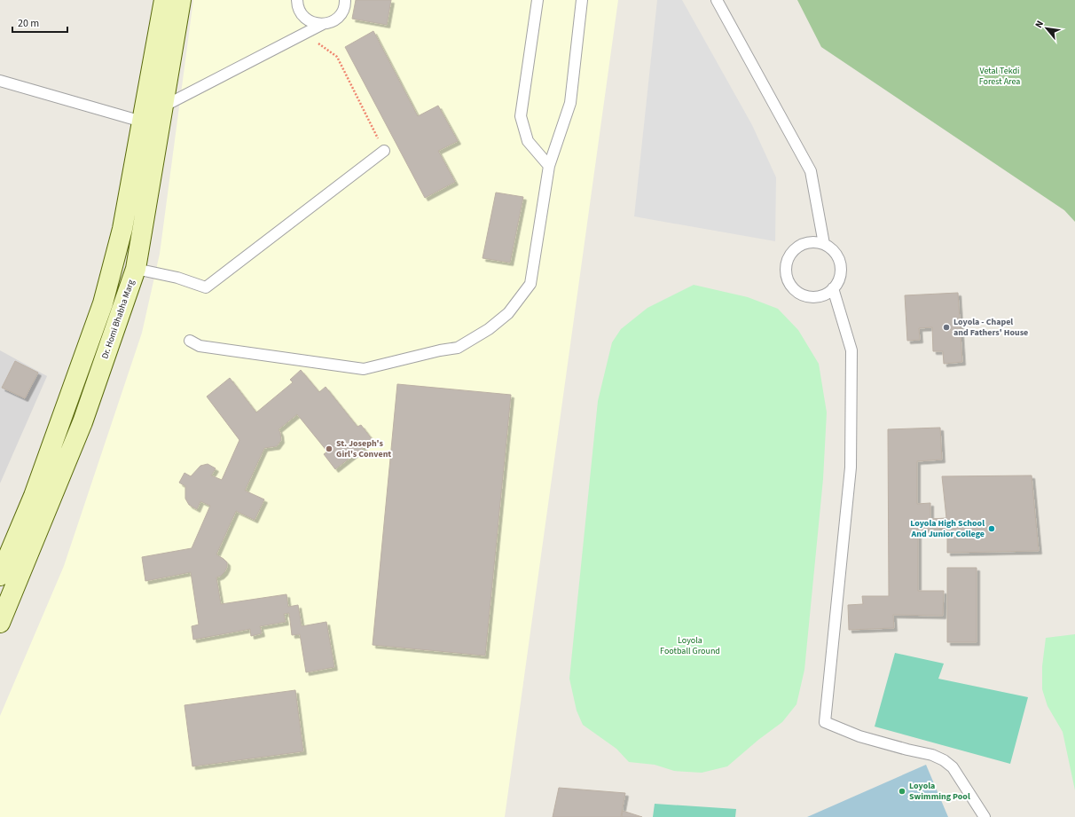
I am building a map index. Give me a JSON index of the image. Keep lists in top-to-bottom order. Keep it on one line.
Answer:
{"streets":{"main road":["Dr. Homi Bhabha Marg"]},"parks":["Vetal Tekdi Forest Area","Loyola Football Ground"],"places":["Loyola - Chapel and Fathers' House","St. Joseph's Girl's Convent","Loyola High School And Junior College","Loyola Swimming Pool"],"scale_bar":"20 m","north":"top left"}
